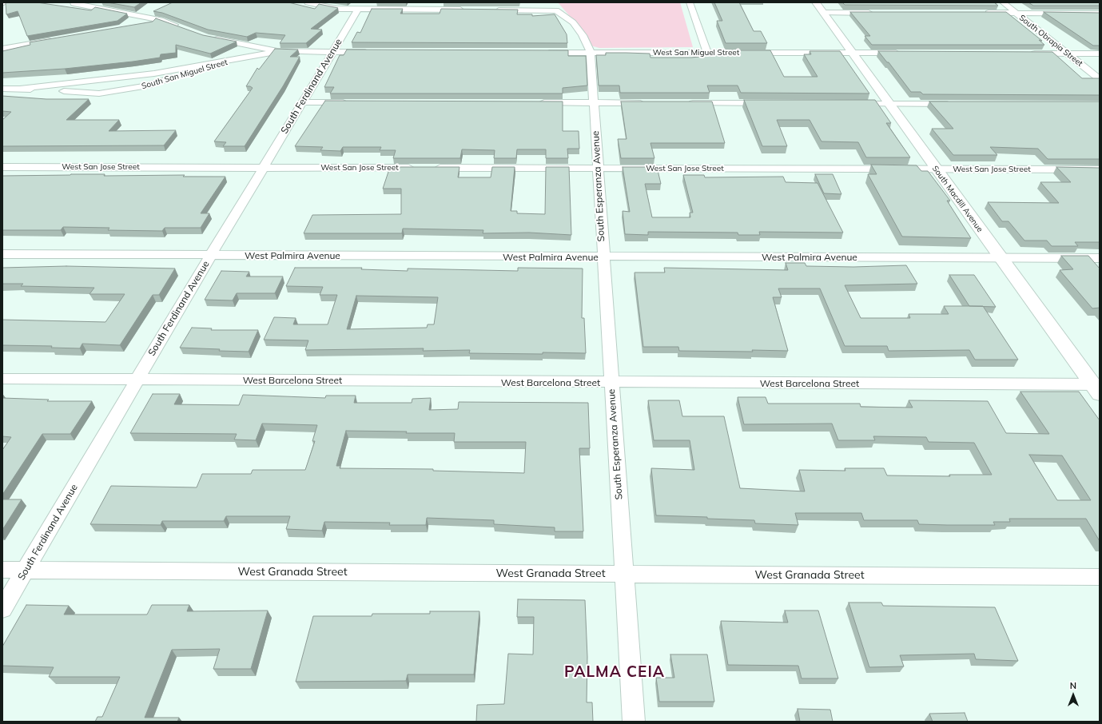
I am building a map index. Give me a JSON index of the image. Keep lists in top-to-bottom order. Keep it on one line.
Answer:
{"streets":{"street":["South Obrapia Street","West San Miguel Street","South San Miguel Street","South Ferdinand Avenue","West San Jose Street","South Esperanza Avenue","South Macdill Avenue","West Palmira Avenue","West Barcelona Street","West Granada Street"]},"crossings":[["West San Miguel Street","South Esperanza Avenue"],["West San Miguel Street","South Macdill Avenue"],["South Ferdinand Avenue","West San Jose Street"],["South Ferdinand Avenue","West Palmira Avenue"],["South Ferdinand Avenue","West Barcelona Street"],["South Ferdinand Avenue","West Granada Street"],["West San Jose Street","South Esperanza Avenue"],["West San Jose Street","South Macdill Avenue"],["South Esperanza Avenue","West Palmira Avenue"],["South Esperanza Avenue","West Barcelona Street"],["South Esperanza Avenue","West Granada Street"],["South Macdill Avenue","West Palmira Avenue"],["South Macdill Avenue","West Barcelona Street"]],"districts":["PALMA CEIA"],"north":"top"}
